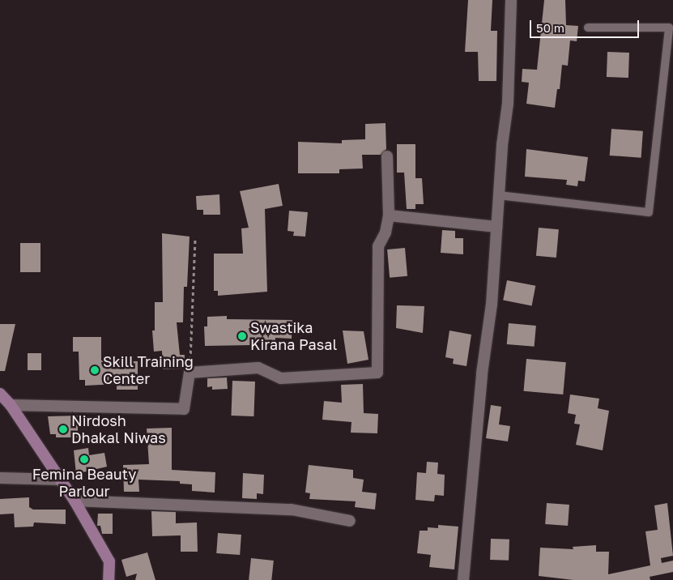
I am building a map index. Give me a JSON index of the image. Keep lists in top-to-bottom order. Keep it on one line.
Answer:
{"places":["Swastika Kirana Pasal","Skill Training Center","Nirdosh Dhakal Niwas","Femina Beauty Parlour"],"scale_bar":"50 m"}
